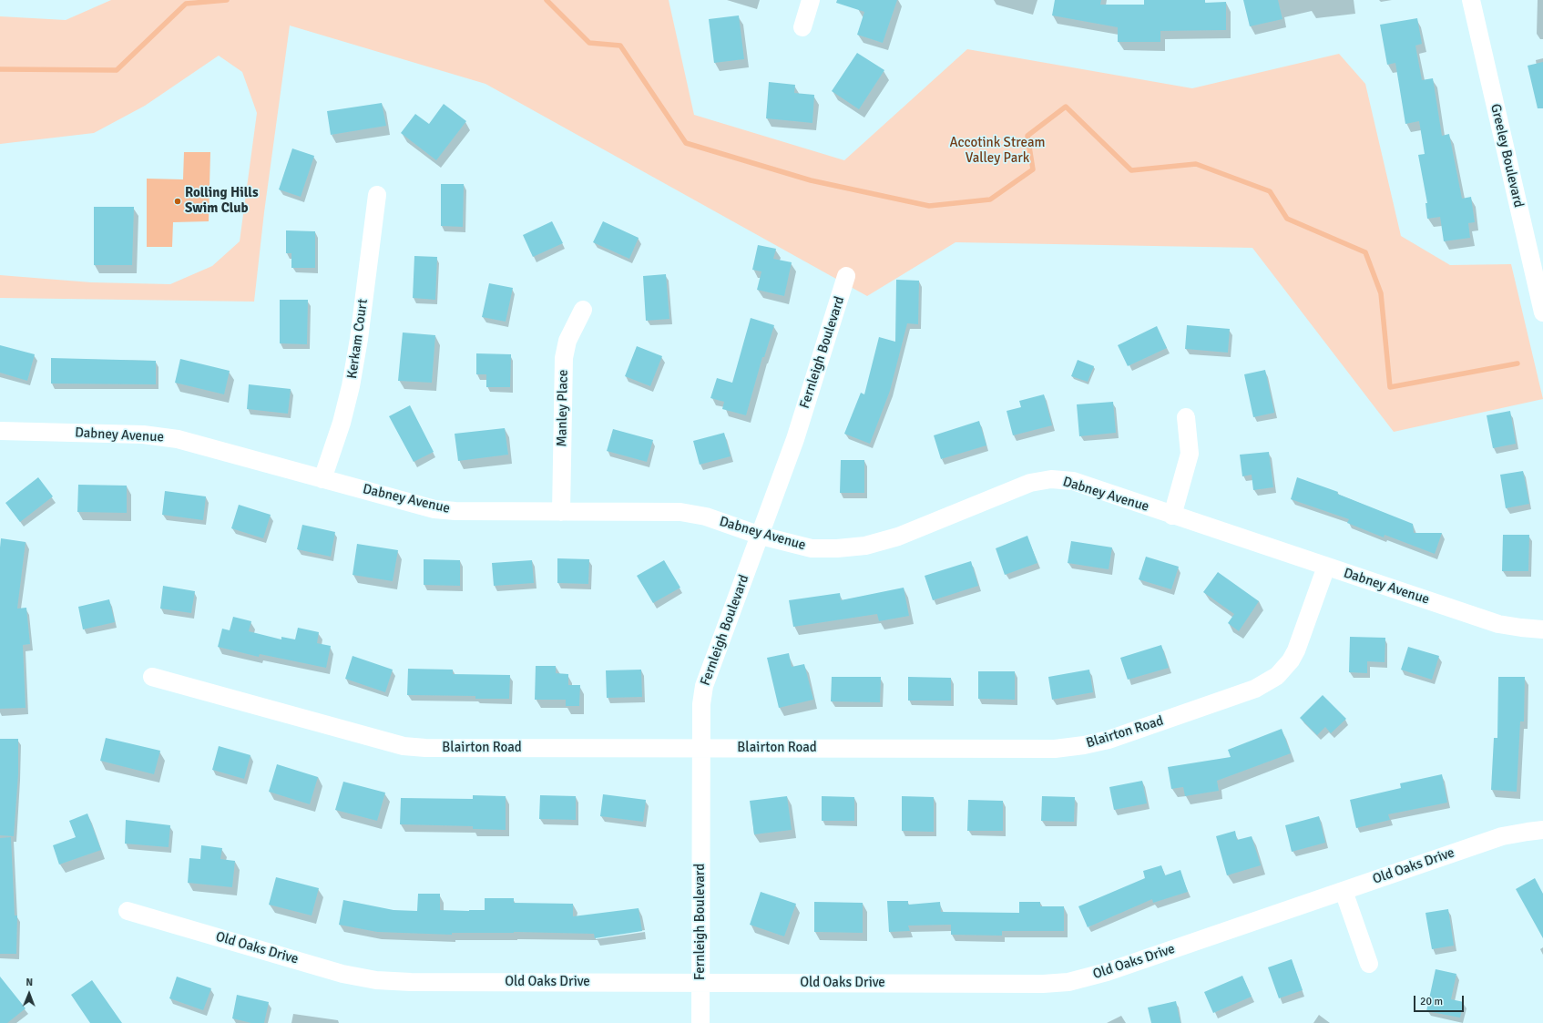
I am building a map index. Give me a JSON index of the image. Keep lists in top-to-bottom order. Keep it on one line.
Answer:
{"streets":{"street":["Greeley Boulevard","Kerkam Court","Fernleigh Boulevard","Manley Place","Dabney Avenue","Blairton Road","Old Oaks Drive"]},"crossings":[["Kerkam Court","Dabney Avenue"],["Fernleigh Boulevard","Dabney Avenue"],["Fernleigh Boulevard","Blairton Road"],["Fernleigh Boulevard","Old Oaks Drive"],["Manley Place","Dabney Avenue"],["Dabney Avenue","Blairton Road"]],"parks":["Accotink Stream Valley Park"],"places":["Rolling Hills Swim Club"],"scale_bar":"20 m","north":"top"}
